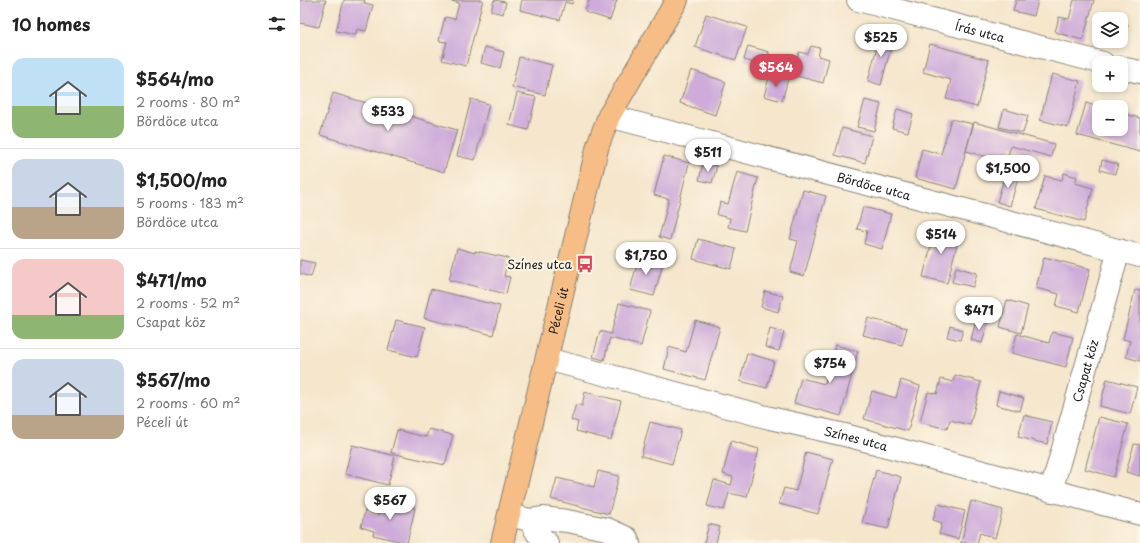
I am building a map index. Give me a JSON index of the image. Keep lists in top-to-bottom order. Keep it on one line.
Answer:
{"streets":{"main road":["Péceli út"],"street":["Írás utca","Bördöce utca","Csapat köz","Színes utca"]},"crossings":[["Bördöce utca","Péceli út"],["Bördöce utca","Csapat köz"],["Péceli út","Színes utca"],["Csapat köz","Színes utca"]],"places":{"bus stop":["Színes utca"]},"page":{"heading":"10 homes","map_buttons":["+","−"],"price":["$525","$564","$533","$511","$1,500","$514","$1,750","$471","$754","$567"],"list":[{"name":"$564/mo","note":"2 rooms · 80 m² · Bördöce utca"},{"name":"$1,500/mo","note":"5 rooms · 183 m² · Bördöce utca"},{"name":"$471/mo","note":"2 rooms · 52 m² · Csapat köz"},{"name":"$567/mo","note":"2 rooms · 60 m² · Péceli út"}]}}
